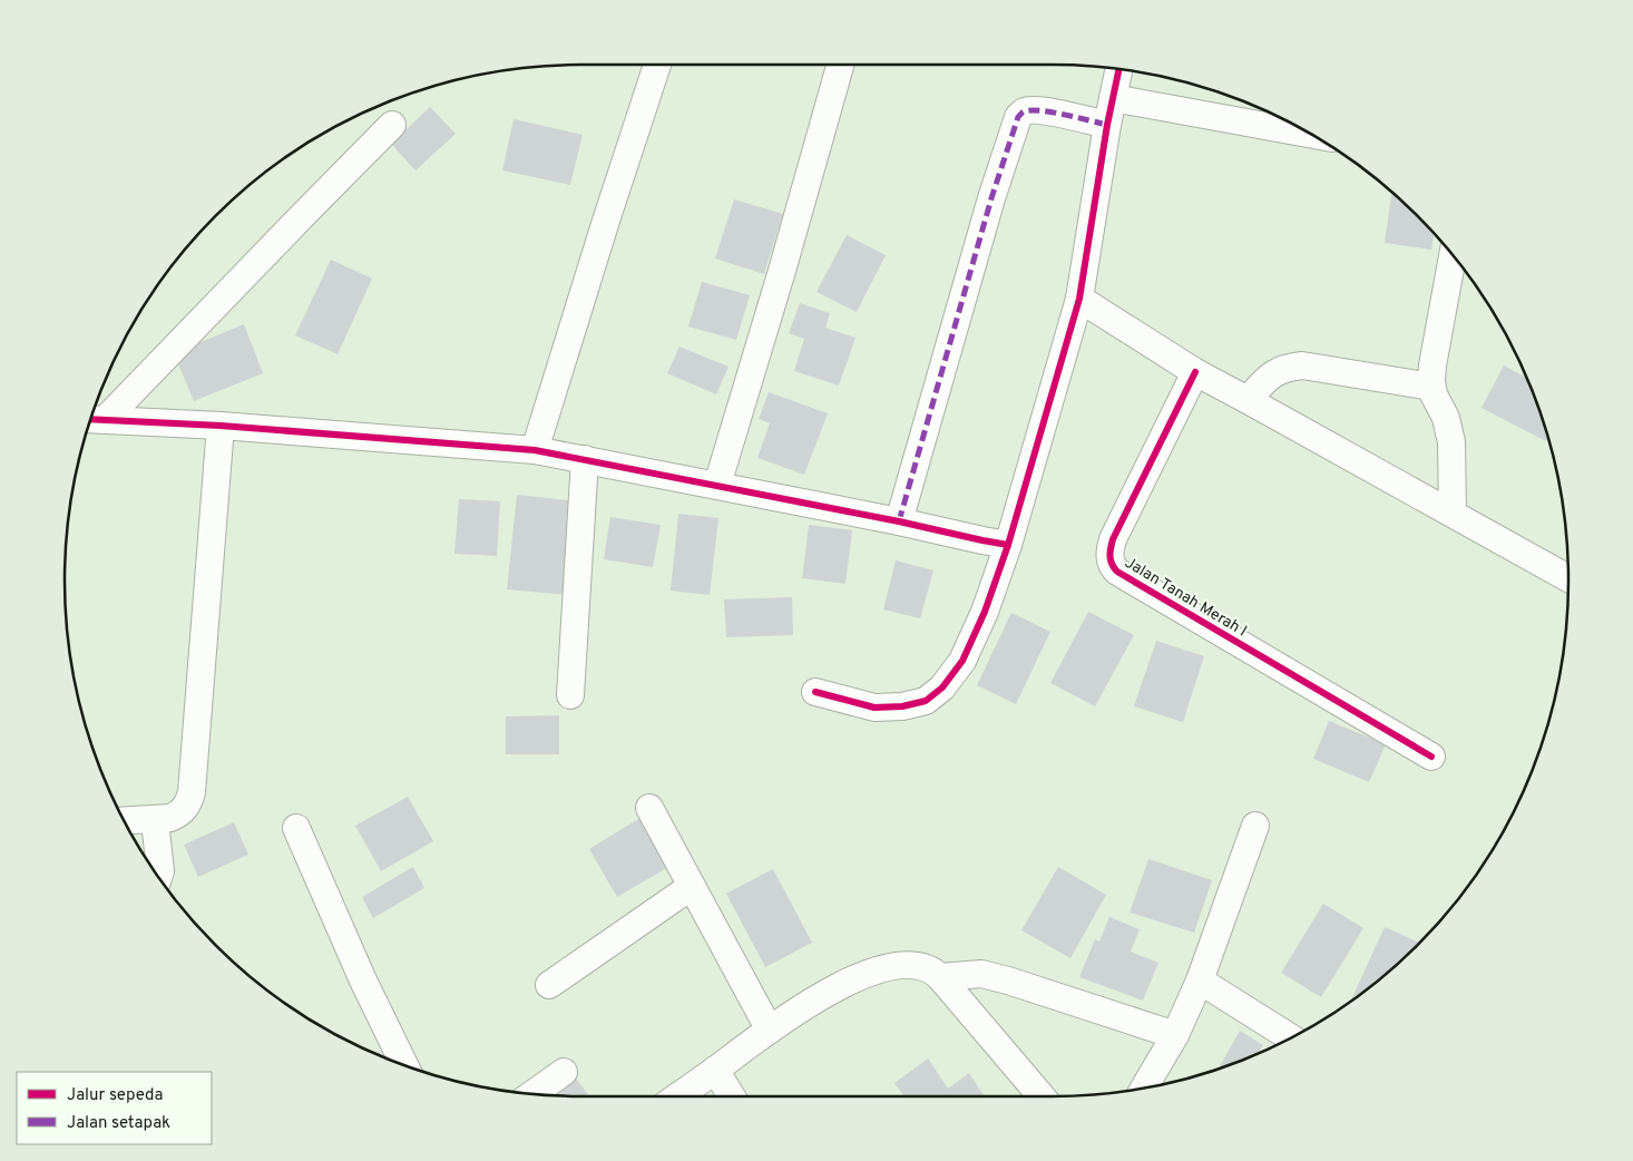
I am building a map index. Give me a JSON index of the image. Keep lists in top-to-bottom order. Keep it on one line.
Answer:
{"streets":{"street":["Jalan Tanah Merah I"]},"legend":["Jalur sepeda","Jalan setapak"]}
